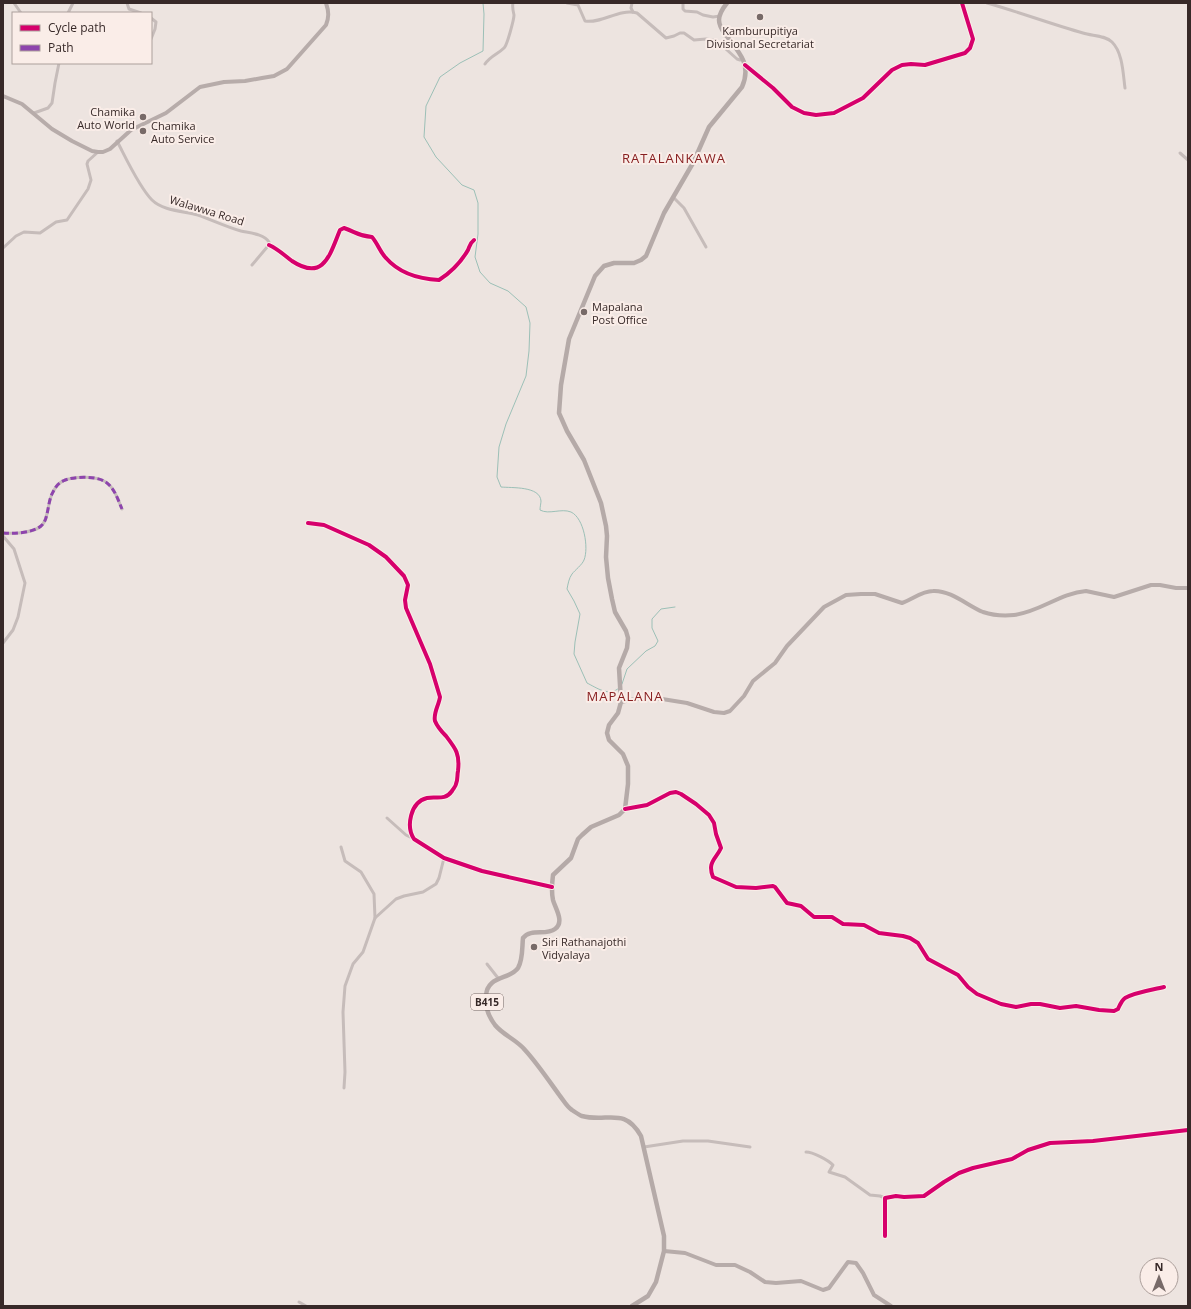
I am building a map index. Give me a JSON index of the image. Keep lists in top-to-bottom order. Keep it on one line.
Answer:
{"streets":{"main road":["B415"],"street":["Walawwa Road"]},"districts":["RATALANKAWA","MAPALANA"],"places":["Kamburupitiya Divisional Secretariat","Chamika Auto World","Chamika Auto Service","Mapalana Post Office","Siri Rathanajothi Vidyalaya"],"legend":["Cycle path","Path"],"north":"top"}
